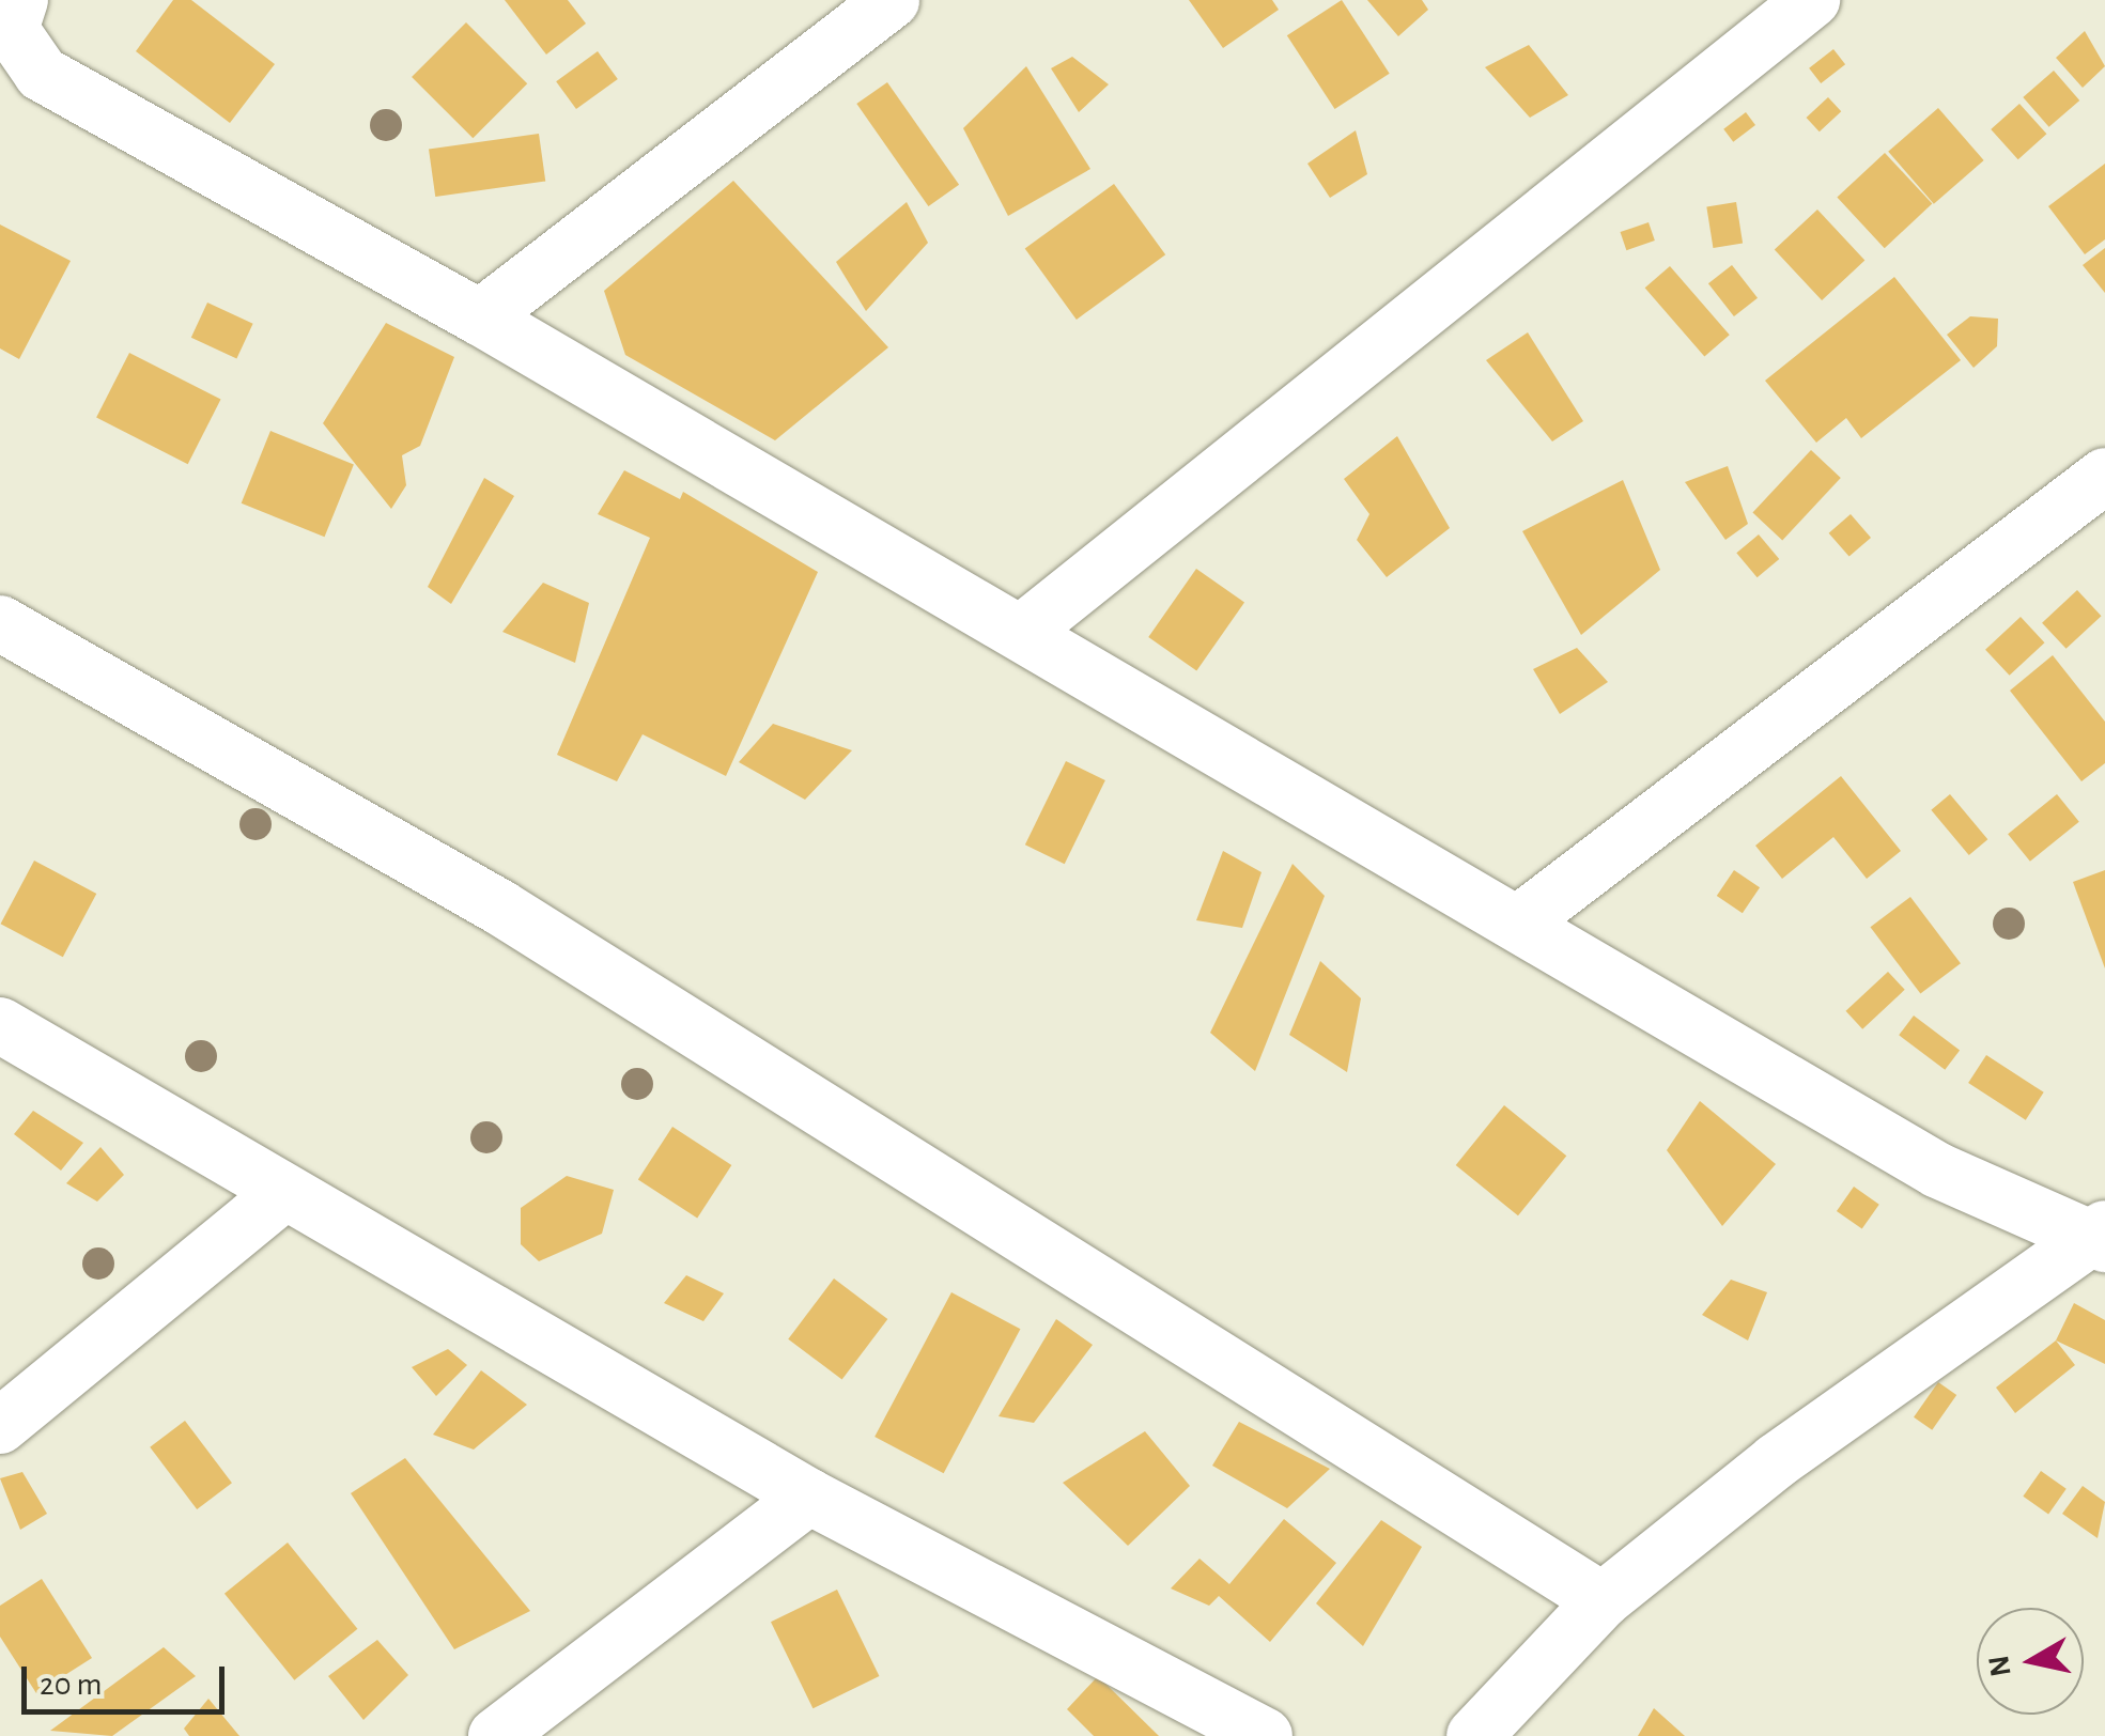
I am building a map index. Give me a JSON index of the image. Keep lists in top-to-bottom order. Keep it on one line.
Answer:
{"scale_bar":"20 m","north":"left"}
